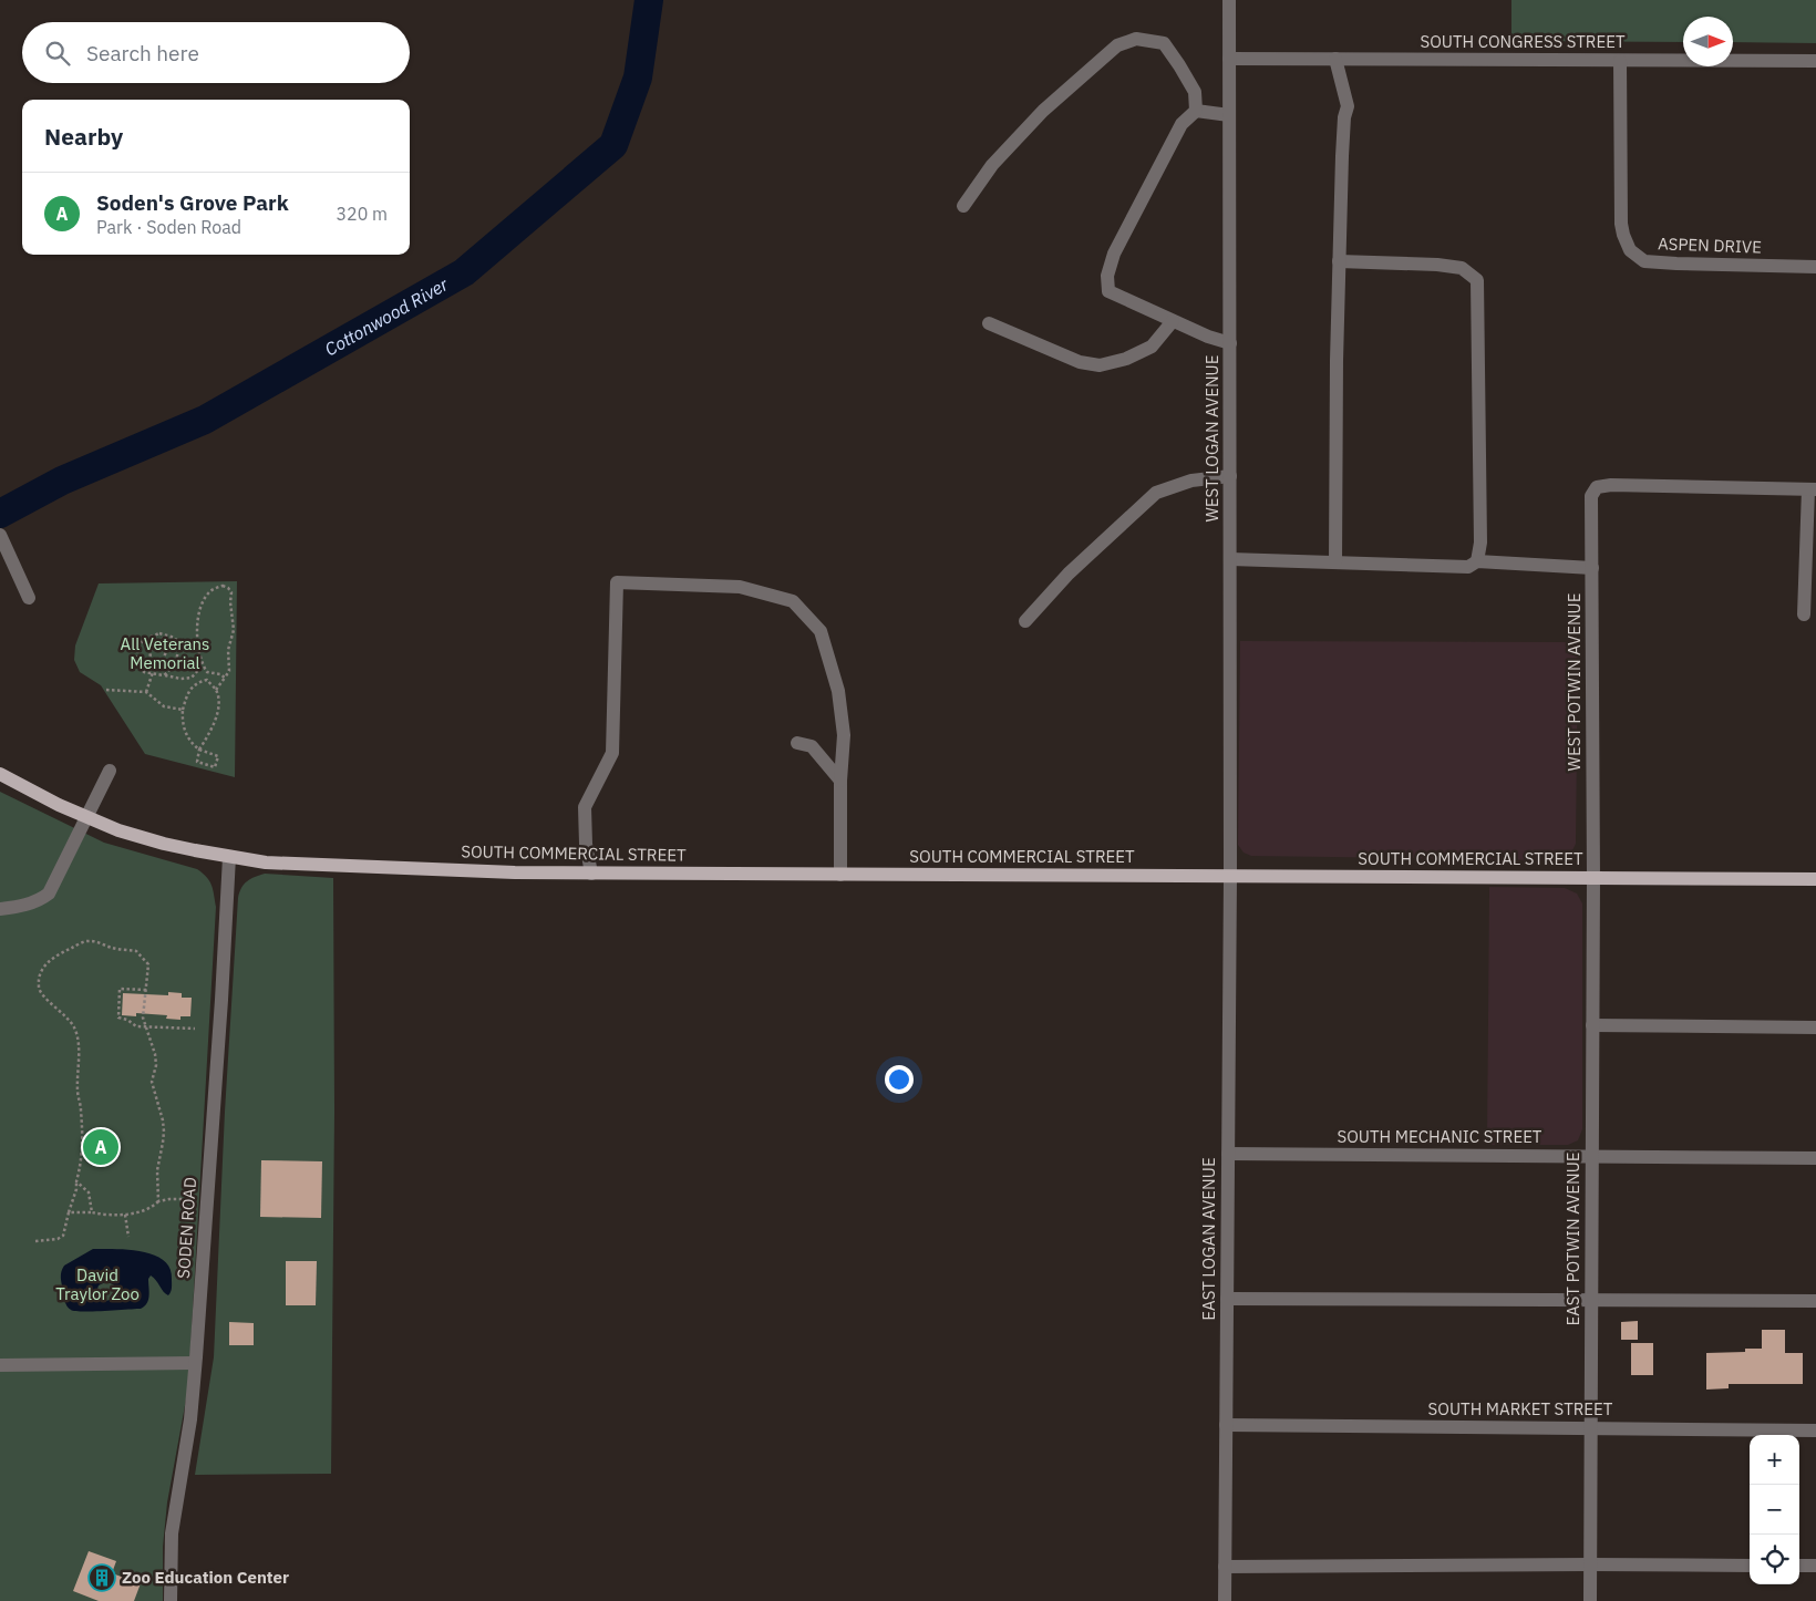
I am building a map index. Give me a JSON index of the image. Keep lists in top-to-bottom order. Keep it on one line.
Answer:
{"streets":{"main road":["SOUTH COMMERCIAL STREET"],"street":["SOUTH CONGRESS STREET","ASPEN DRIVE","WEST LOGAN AVENUE","WEST POTWIN AVENUE","SOUTH MECHANIC STREET","SODEN ROAD","EAST LOGAN AVENUE","EAST POTWIN AVENUE","SOUTH MARKET STREET"]},"crossings":[["SOUTH CONGRESS STREET","ASPEN DRIVE"],["SOUTH CONGRESS STREET","WEST LOGAN AVENUE"],["WEST LOGAN AVENUE","SOUTH COMMERCIAL STREET"],["WEST LOGAN AVENUE","EAST LOGAN AVENUE"],["WEST POTWIN AVENUE","SOUTH COMMERCIAL STREET"],["WEST POTWIN AVENUE","EAST POTWIN AVENUE"],["SOUTH COMMERCIAL STREET","SODEN ROAD"],["SOUTH COMMERCIAL STREET","EAST LOGAN AVENUE"],["SOUTH COMMERCIAL STREET","EAST POTWIN AVENUE"],["SOUTH MECHANIC STREET","EAST LOGAN AVENUE"],["SOUTH MECHANIC STREET","EAST POTWIN AVENUE"],["EAST LOGAN AVENUE","SOUTH MARKET STREET"],["EAST POTWIN AVENUE","SOUTH MARKET STREET"]],"water":["Cottonwood River"],"parks":["All Veterans Memorial","David Traylor Zoo"],"places":{"building":["Zoo Education Center"]},"north":"right","page":{"search":"Search here","heading":"Nearby","list":[{"mark":"A","name":"Soden's Grove Park","note":"Park · Soden Road","value":"320 m"}],"pins":"A","map_buttons":["+","−"]}}
